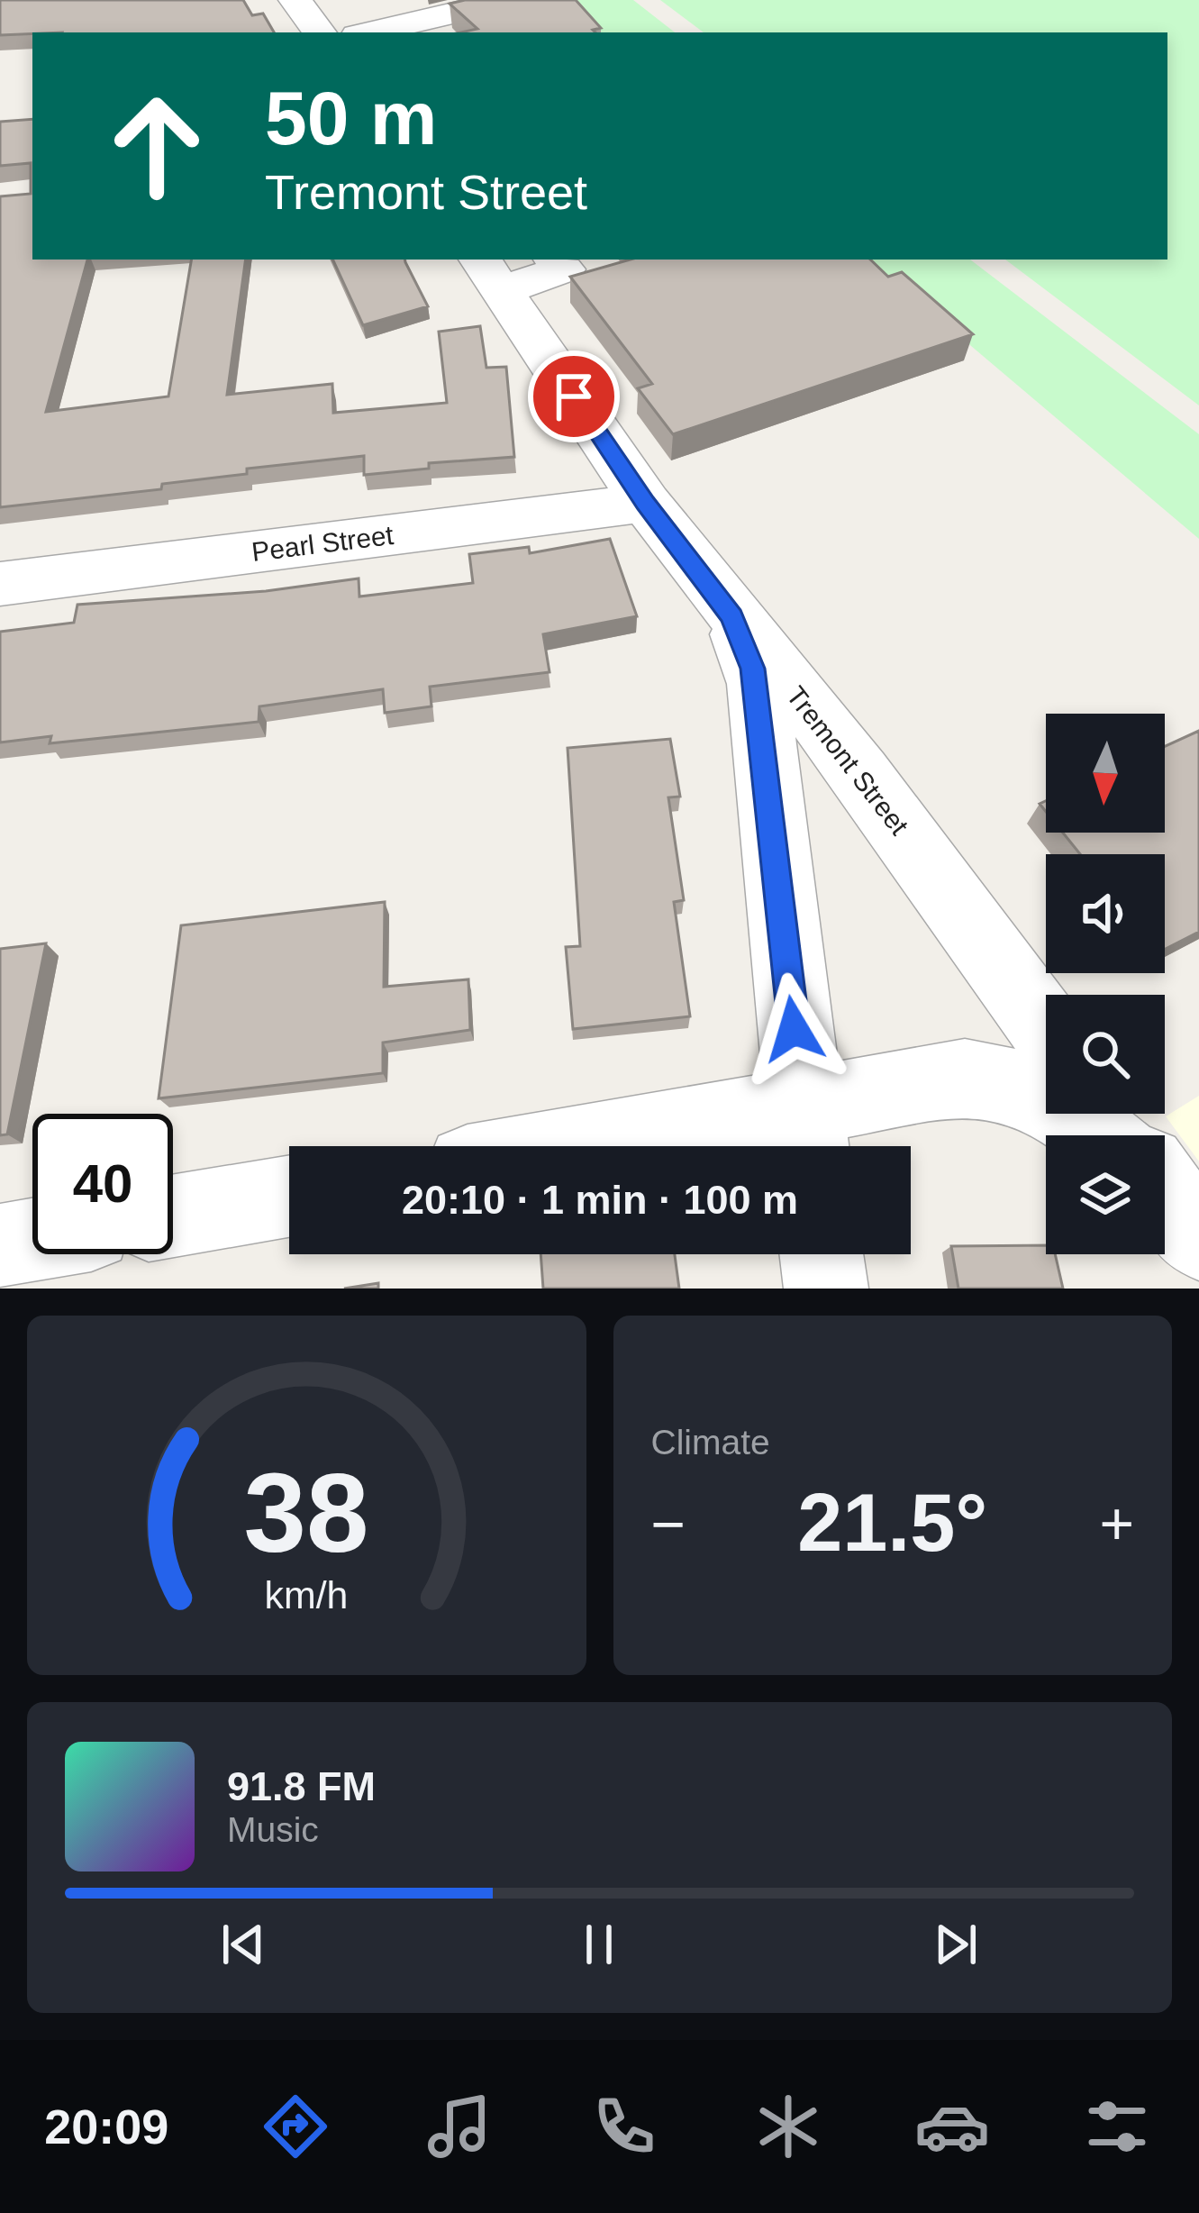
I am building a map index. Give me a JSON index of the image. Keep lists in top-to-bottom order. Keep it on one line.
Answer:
{"streets":{"street":["Pearl Street","Tremont Street"]},"crossings":[["Pearl Street","Tremont Street"]],"north":"bottom","page":{"turn":["50 m","Tremont Street"],"limit":"40","trip":"20:10 · 1 min · 100 m","tile":"Climate","heat":["−","21.5°","+"],"song":["91.8 FM","Music"],"tabs":"20:09","gauge":["38","km/h"]}}
